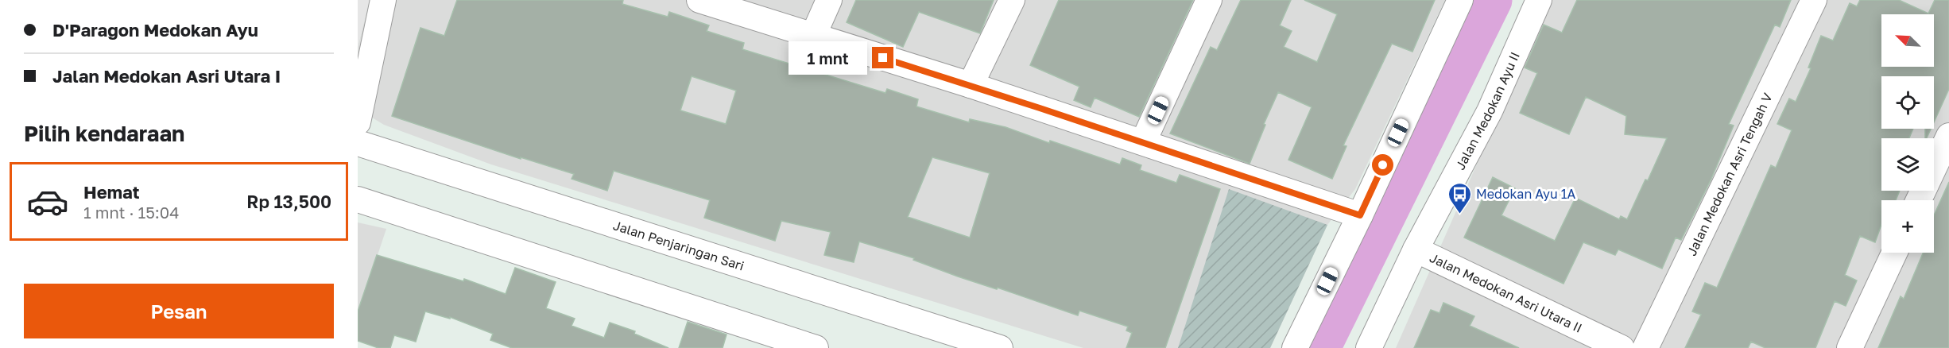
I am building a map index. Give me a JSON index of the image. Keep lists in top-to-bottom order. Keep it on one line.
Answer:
{"streets":{"street":["Jalan Medokan Ayu II","Jalan Medokan Asri Tengah V","Jalan Penjaringan Sari","Jalan Medokan Asri Utara II"]},"crossings":[["Jalan Medokan Ayu II","Jalan Medokan Asri Utara II"]],"places":{"bus stop":["Medokan Ayu 1A"]},"north":"top left","page":{"banner":["D'Paragon Medokan Ayu","Jalan Medokan Asri Utara I"],"map_buttons":"+","bubble":"1 mnt","heading":"Pilih kendaraan","list":[{"name":"Hemat","note":"1 mnt · 15:04","value":"Rp 13,500"}],"buttons":"Pesan"}}
